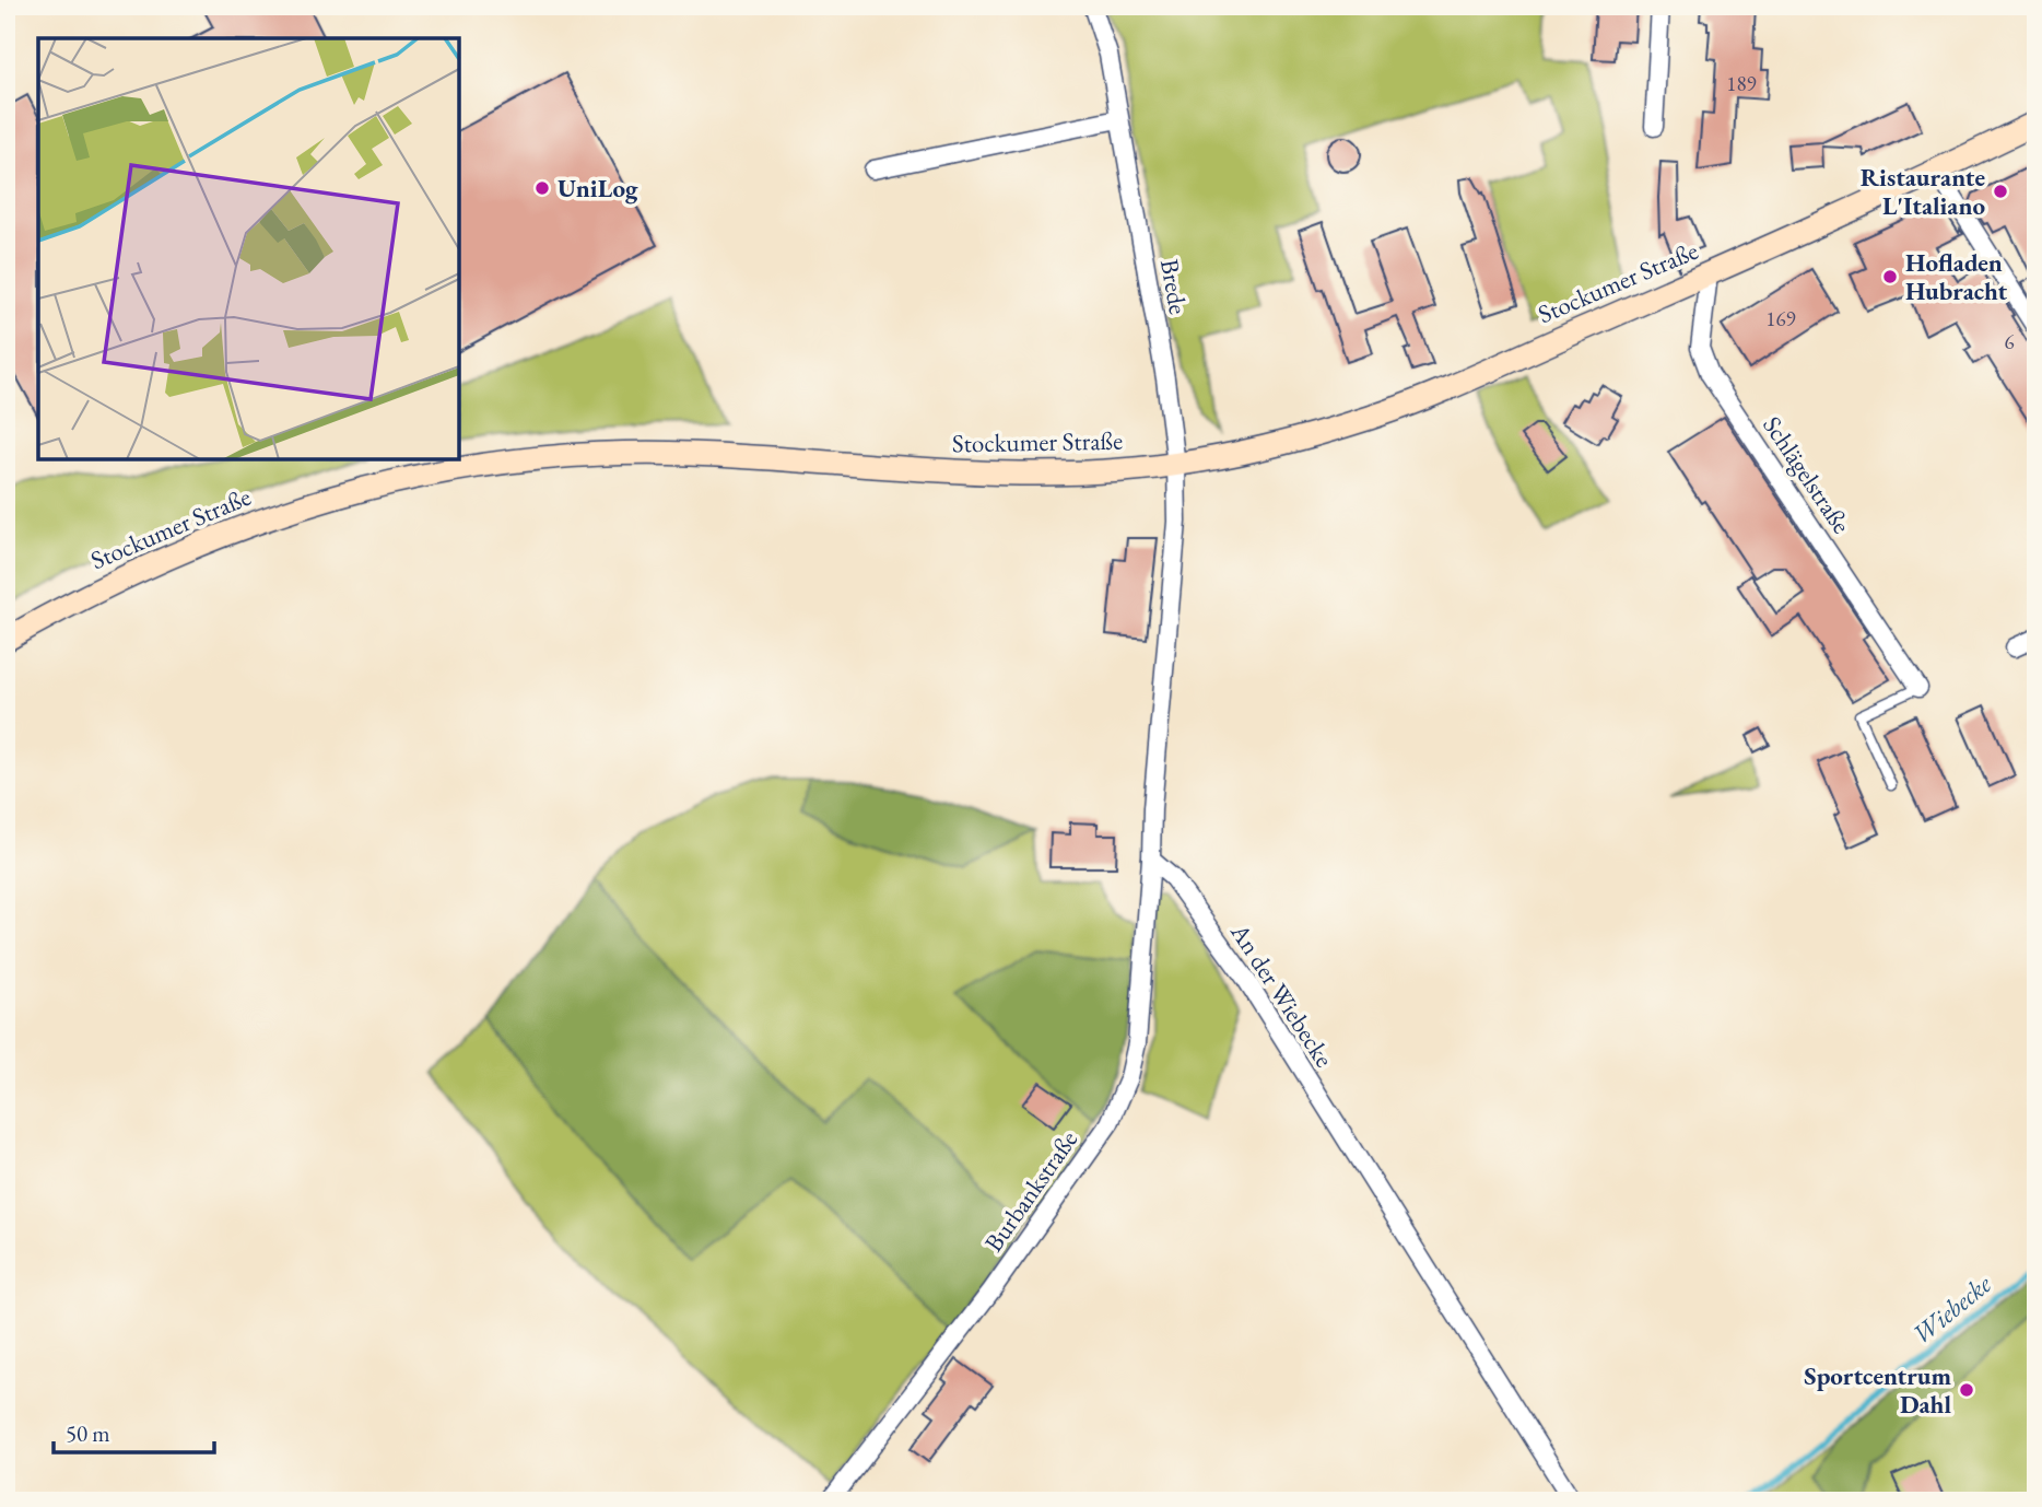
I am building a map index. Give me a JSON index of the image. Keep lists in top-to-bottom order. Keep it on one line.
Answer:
{"streets":{"main road":["Stockumer Straße"],"street":["Brede","Schlägelstraße","An der Wiebecke","Burbankstraße"]},"crossings":[["Stockumer Straße","Brede"],["Stockumer Straße","Schlägelstraße"],["An der Wiebecke","Burbankstraße"]],"water":["Wiebecke"],"places":["UniLog","Ristaurante L'Italiano","Hofladen Hubracht","Sportcentrum Dahl"],"house_numbers":["189","169","6"],"scale_bar":"50 m"}
